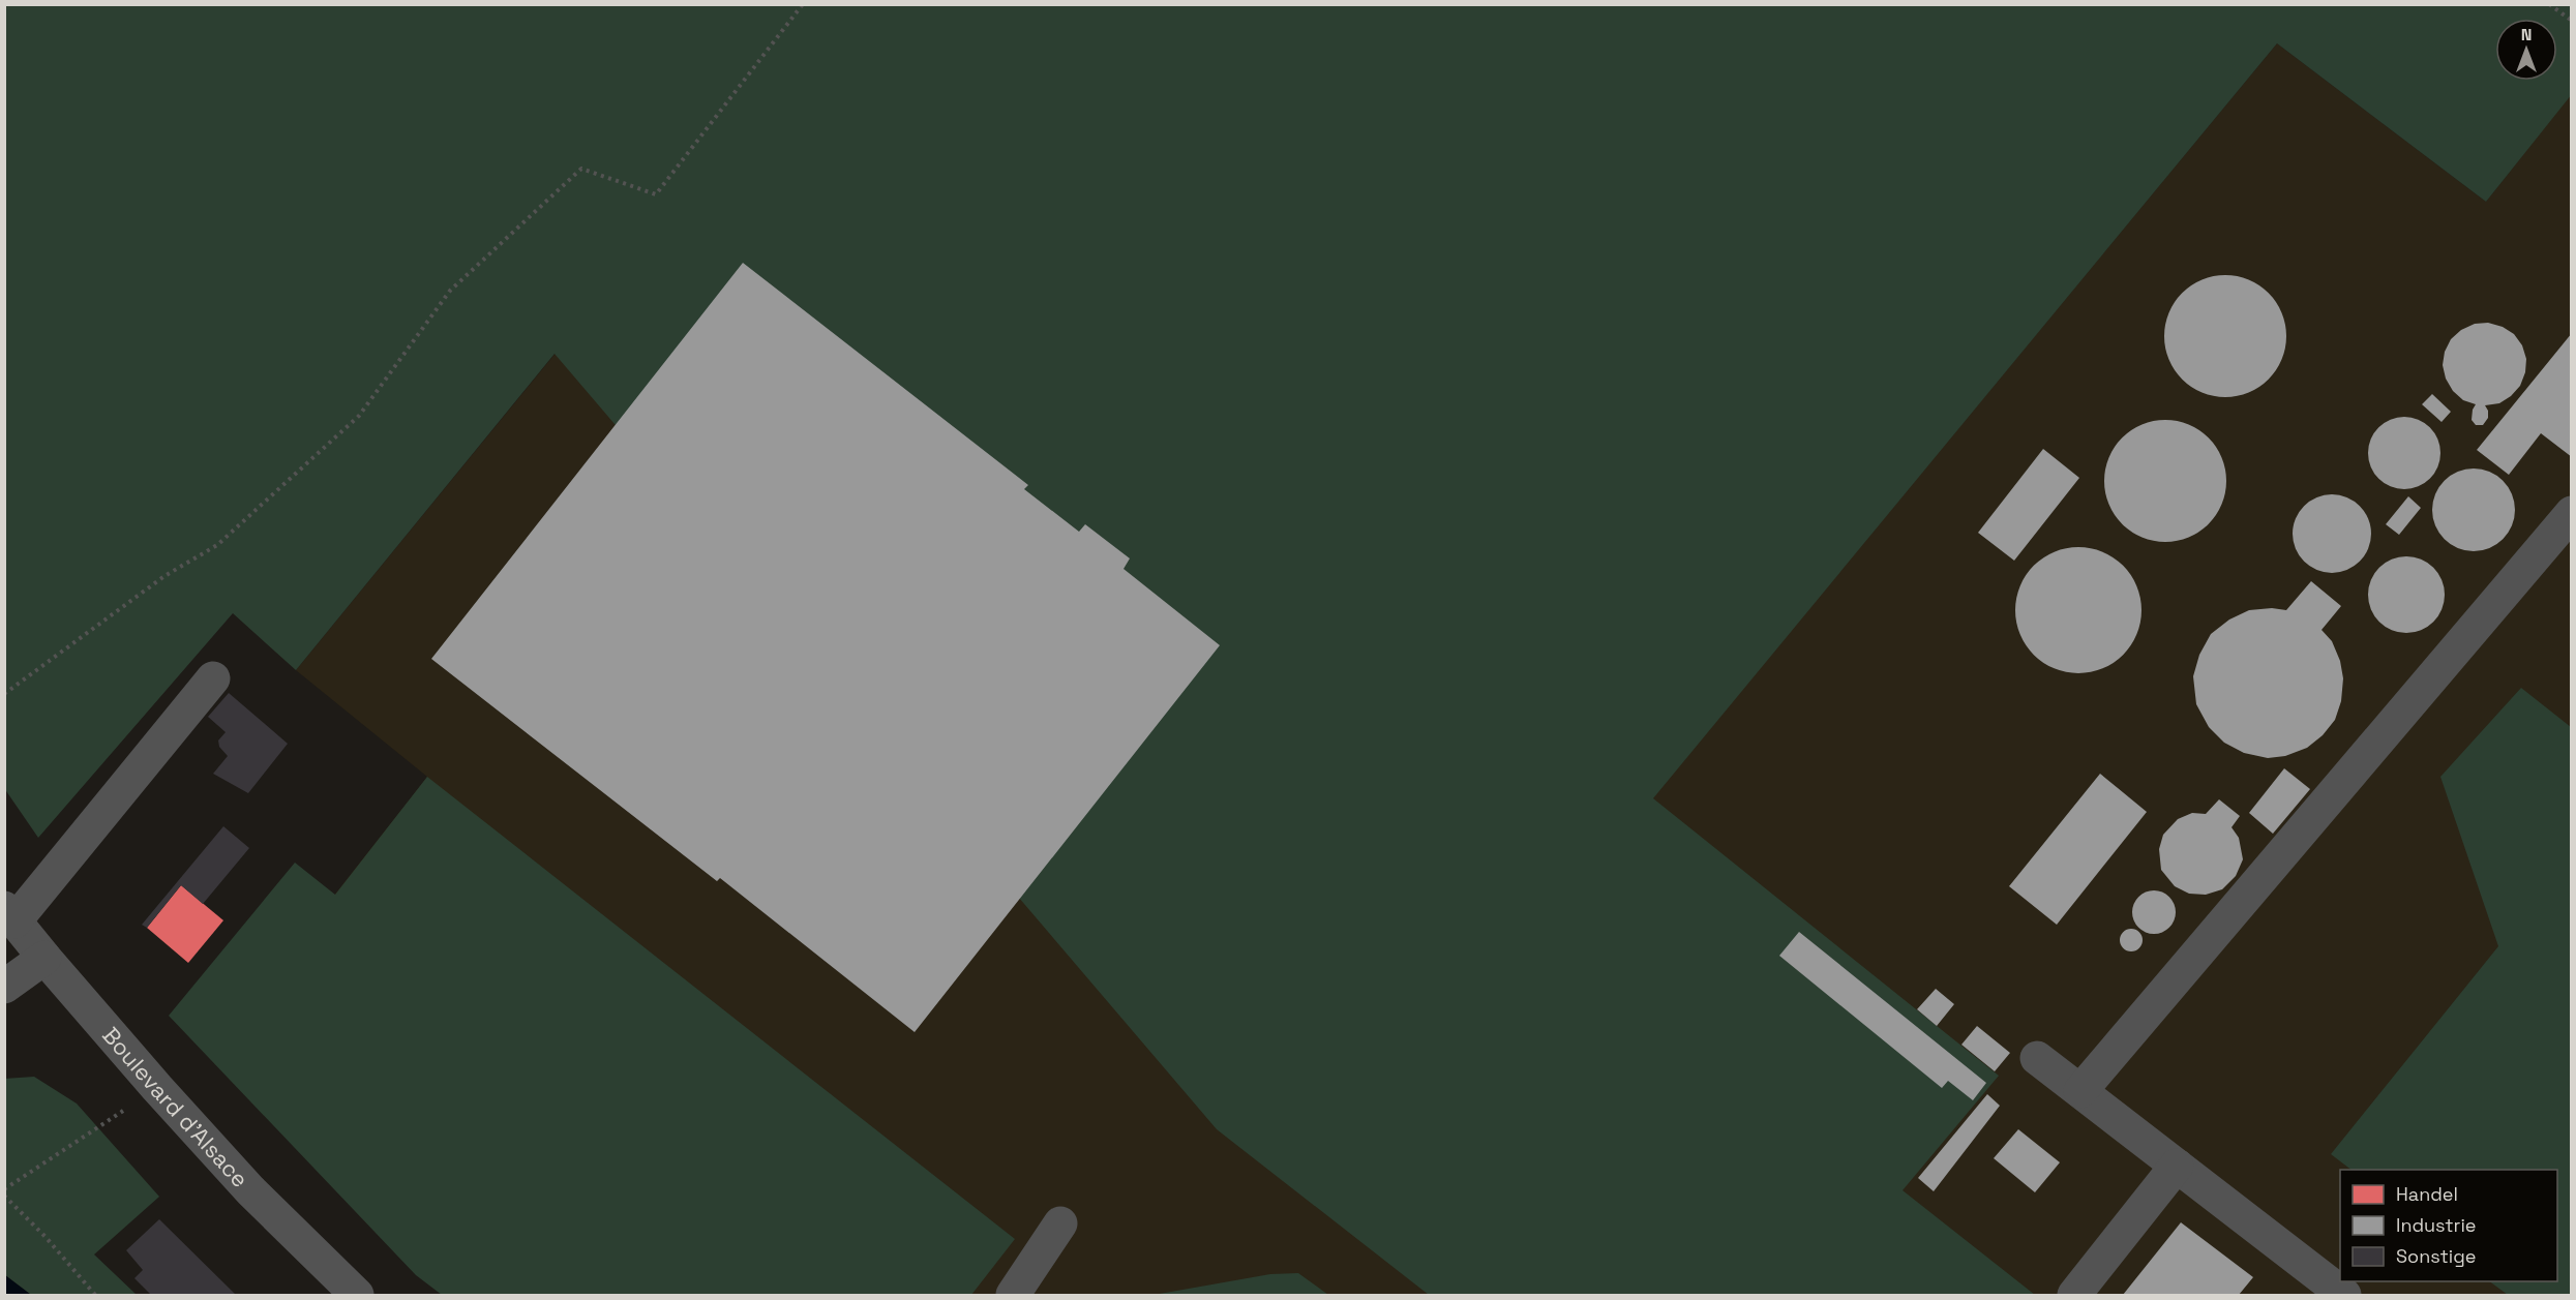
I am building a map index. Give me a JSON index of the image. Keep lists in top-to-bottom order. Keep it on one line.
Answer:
{"streets":{"street":["Boulevard d'Alsace"]},"legend":["Handel","Industrie","Sonstige"],"north":"top"}
